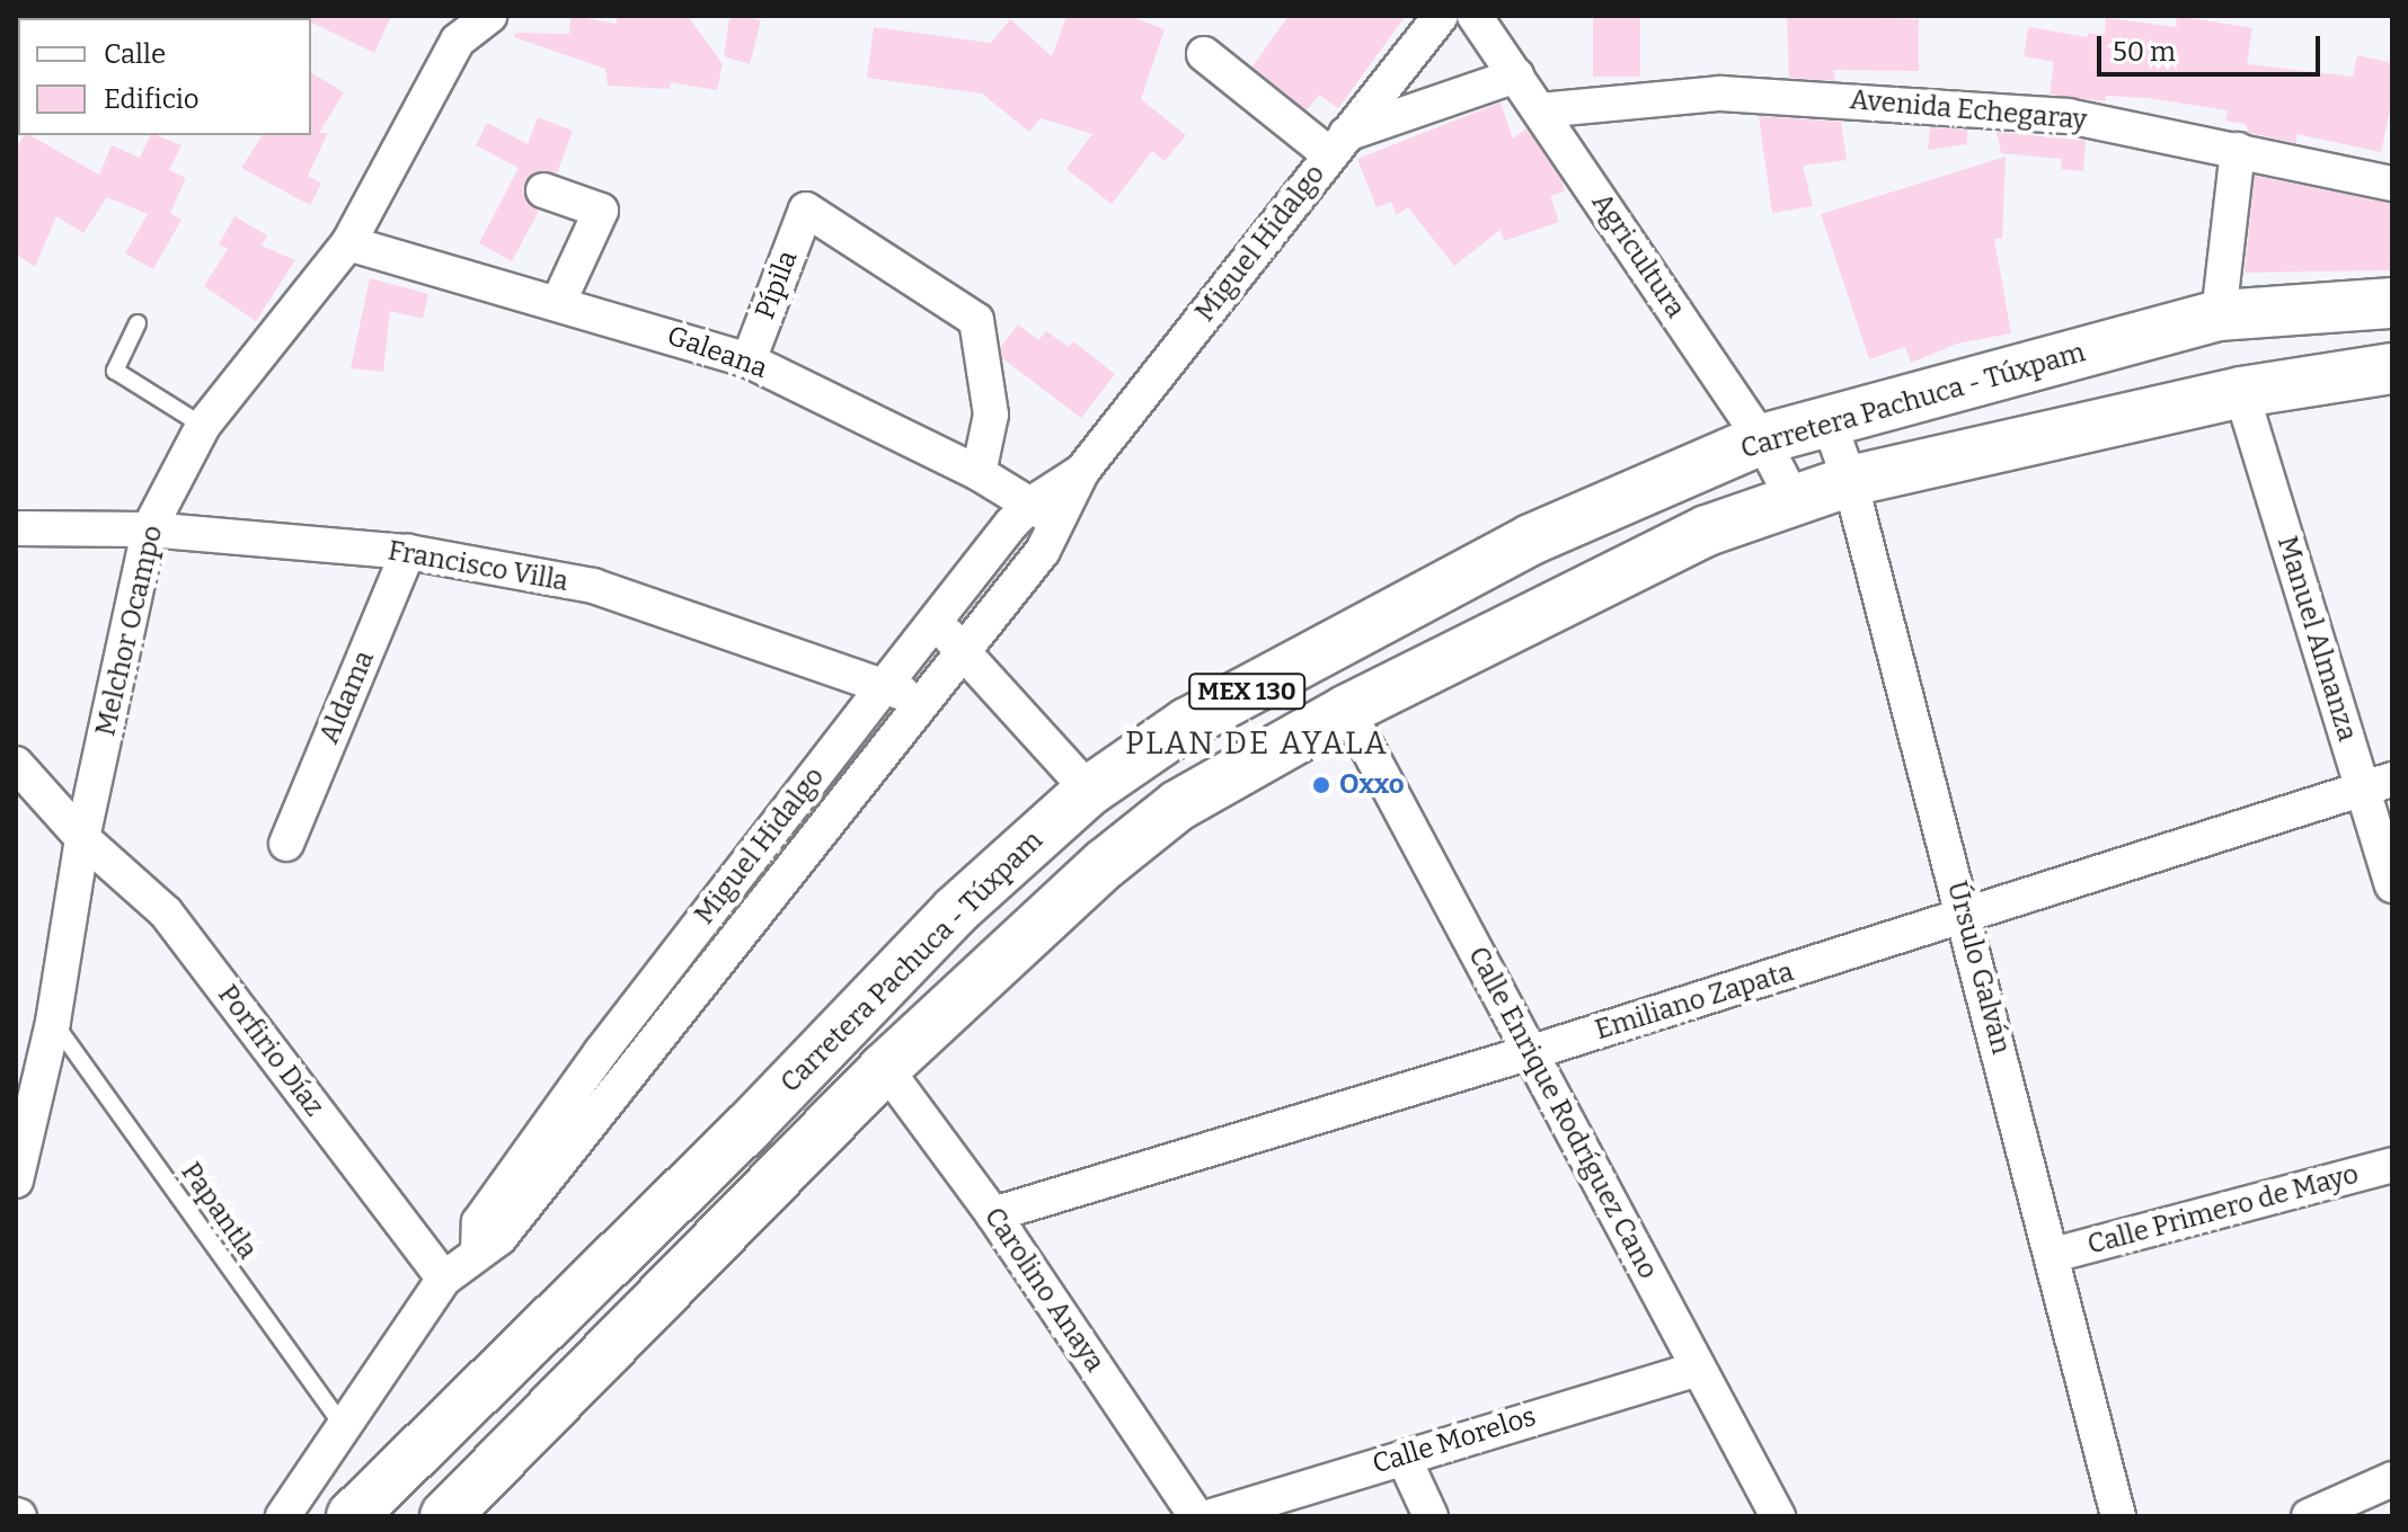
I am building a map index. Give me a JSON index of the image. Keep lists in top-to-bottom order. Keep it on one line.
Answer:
{"streets":{"main road":["Carretera Pachuca - Túxpam","MEX 130"],"street":["Avenida Echegaray","Miguel Hidalgo","Agricultura","Pípila","Galeana","Francisco Villa","Melchor Ocampo","Manuel Almanza","Aldama","Úrsulo Galván","Emiliano Zapata","Porfirio Díaz","Calle Enrique Rodríguez Cano","Calle Primero de Mayo","Carolino Anaya","Calle Morelos"],"lane":["Papantla"]},"crossings":[["Avenida Echegaray","Agricultura"],["Miguel Hidalgo","Galeana"],["Miguel Hidalgo","Francisco Villa"],["Miguel Hidalgo","Porfirio Díaz"],["Miguel Hidalgo","Papantla"],["Agricultura","Carretera Pachuca - Túxpam"],["Pípila","Galeana"],["Galeana","Melchor Ocampo"],["Carretera Pachuca - Túxpam","Manuel Almanza"],["Carretera Pachuca - Túxpam","Úrsulo Galván"],["Carretera Pachuca - Túxpam","Calle Enrique Rodríguez Cano"],["Carretera Pachuca - Túxpam","Carolino Anaya"],["Francisco Villa","Melchor Ocampo"],["Francisco Villa","Aldama"],["Melchor Ocampo","Porfirio Díaz"],["Melchor Ocampo","Papantla"],["Manuel Almanza","Emiliano Zapata"],["Úrsulo Galván","Emiliano Zapata"],["Úrsulo Galván","Calle Primero de Mayo"],["Emiliano Zapata","Calle Enrique Rodríguez Cano"],["Emiliano Zapata","Carolino Anaya"],["Calle Enrique Rodríguez Cano","Calle Morelos"]],"districts":["PLAN DE AYALA"],"places":["Oxxo"],"legend":["Calle","Edificio"],"scale_bar":"50 m"}
